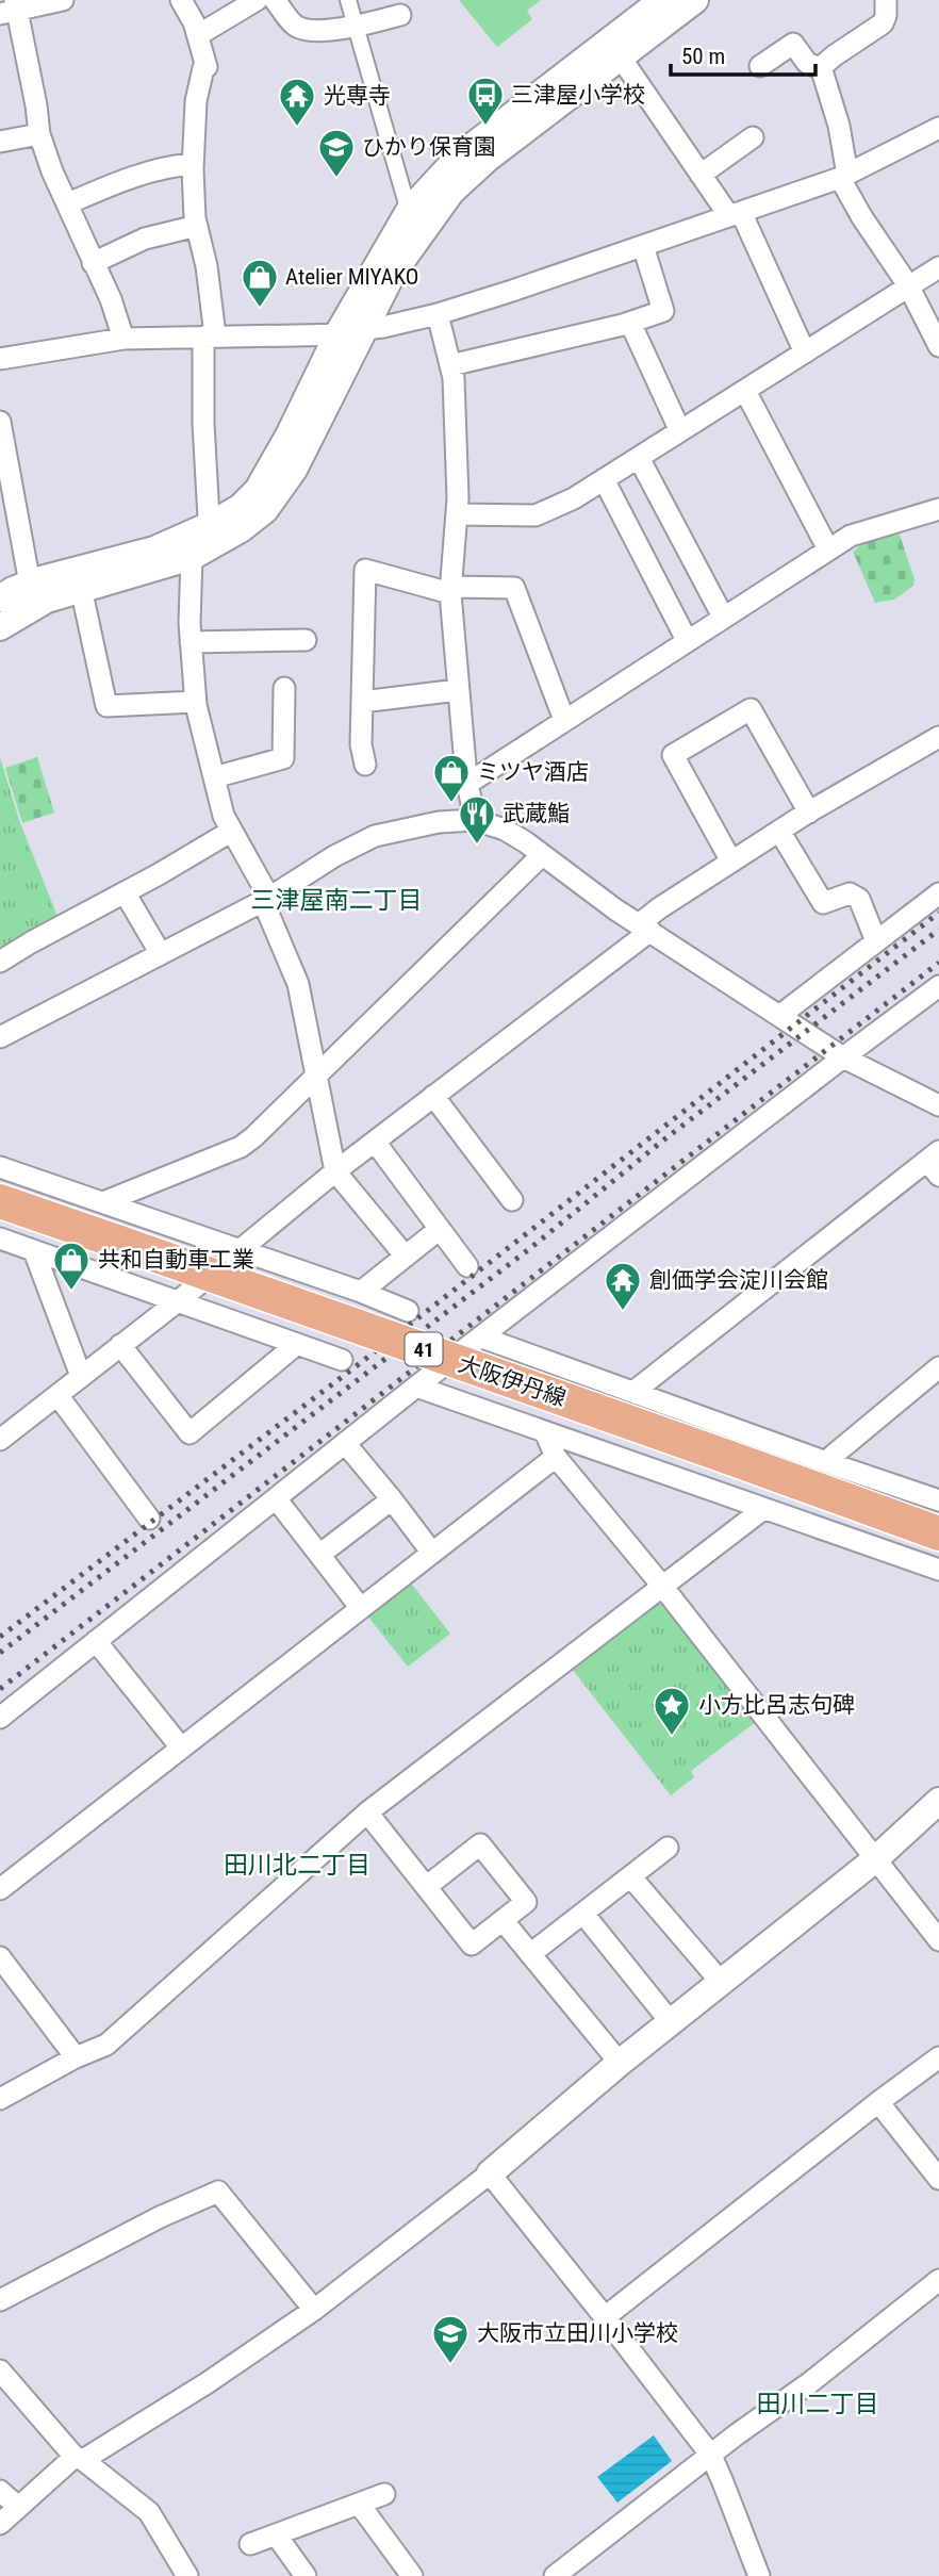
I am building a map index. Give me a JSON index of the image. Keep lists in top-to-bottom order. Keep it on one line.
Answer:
{"streets":{"main road":["41","大阪伊丹線"]},"districts":["三津屋南二丁目","田川北二丁目","田川二丁目"],"places":{"bus stop":["三津屋小学校"],"temple":["光専寺","創価学会淀川会館"],"school or university":["ひかり保育園","大阪市立田川小学校"],"shop":["Atelier MIYAKO","ミツヤ酒店","共和自動車工業"],"restaurant":["武蔵鮨"],"place":["小方比呂志句碑"]},"scale_bar":"50 m"}
